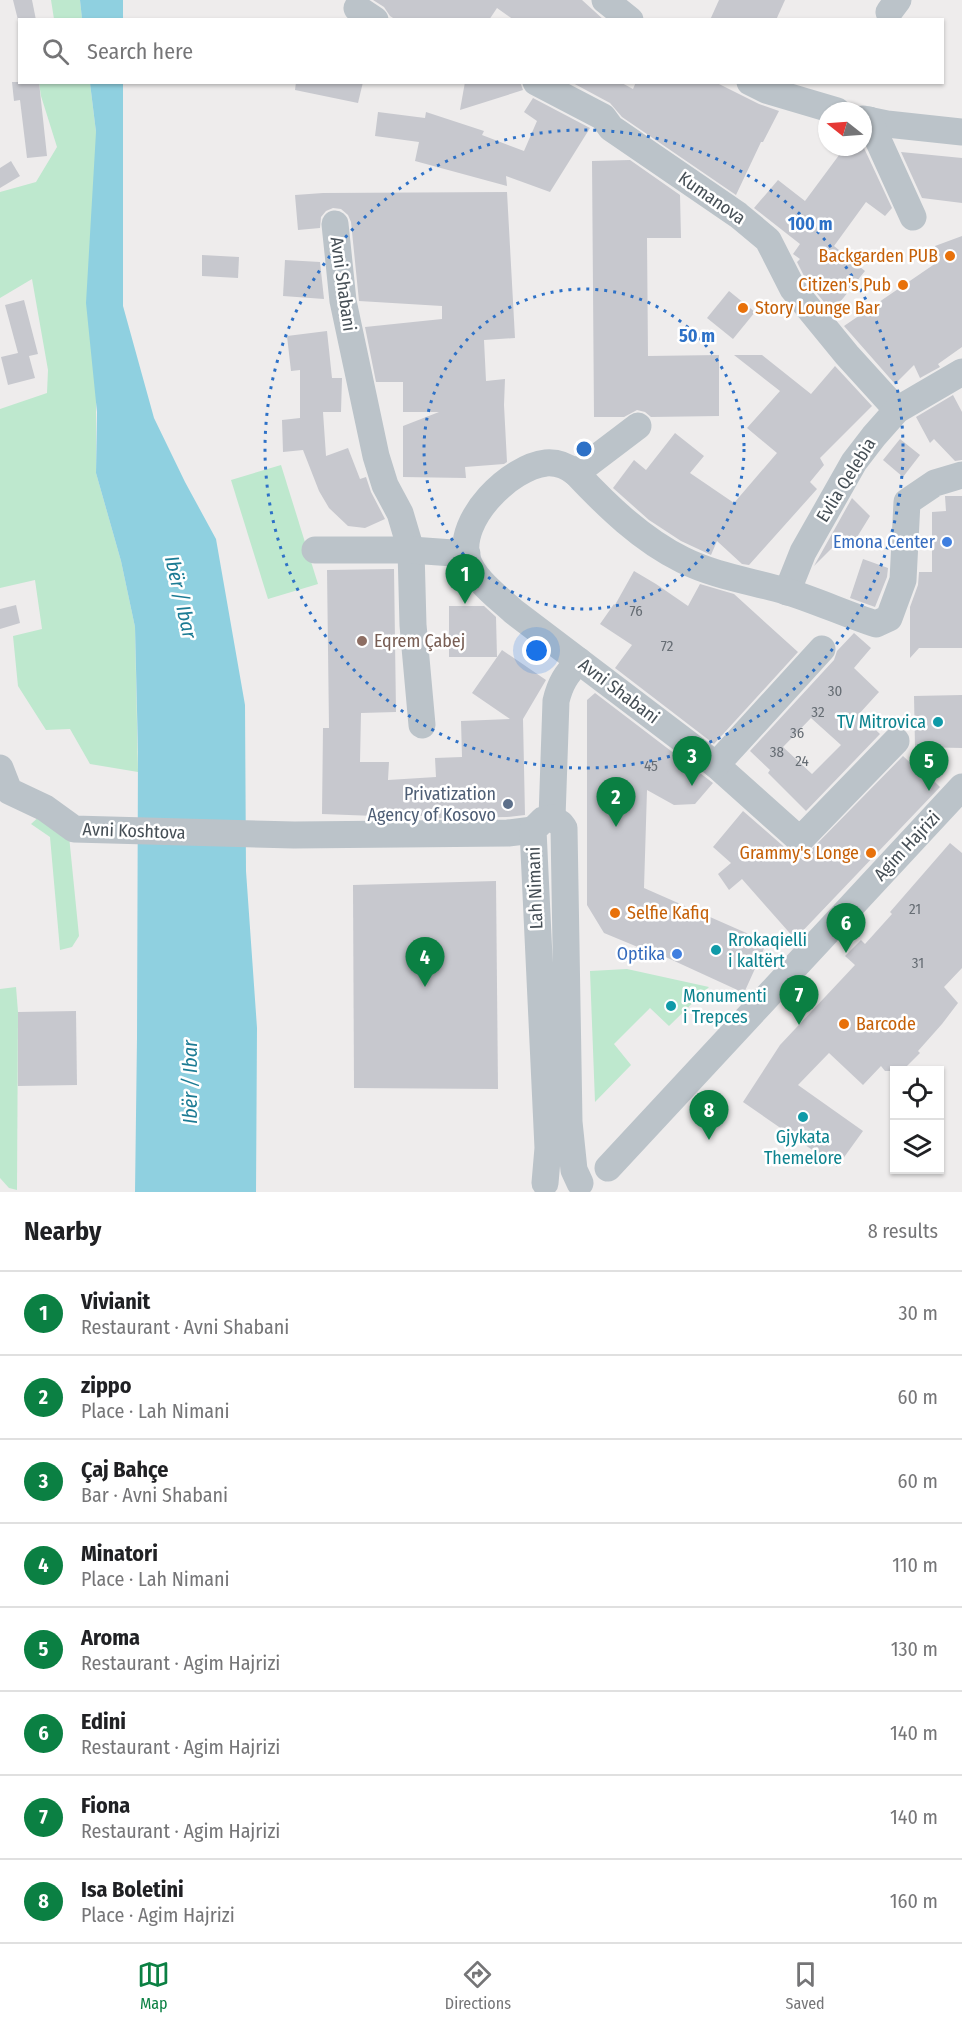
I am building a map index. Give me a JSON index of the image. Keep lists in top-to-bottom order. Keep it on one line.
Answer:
{"streets":{"street":["Kumanova","Avni Shabani","Evlia Qelebia","Avni Koshtova","Agim Hajrizi","Lah Nimani"]},"crossings":[["Kumanova","Evlia Qelebia"],["Avni Koshtova","Lah Nimani"]],"water":["Ibër / Ibar"],"places":["Backgarden PUB","Citizen's Pub","Story Lounge Bar","Emona Center","Eqrem Çabej","TV Mitrovica","Privatization Agency of Kosovo","Grammy's Longe","Selfie Kafiq","Rrokaqielli i kaltërt","Optika","Monumenti i Trepces","Barcode","Gjykata Themelore"],"house_numbers":["76","72","30","32","36","38","24","45","21","31"],"north":"left","page":{"search":"Search here","pins":["1","3","5","2","6","4","7","8"],"heading":["Nearby","8 results"],"list":[{"mark":"1","name":"Vivianit","note":"Restaurant · Avni Shabani","value":"30 m"},{"mark":"2","name":"zippo","note":"Place · Lah Nimani","value":"60 m"},{"mark":"3","name":"Çaj Bahçe","note":"Bar · Avni Shabani","value":"60 m"},{"mark":"4","name":"Minatori","note":"Place · Lah Nimani","value":"110 m"},{"mark":"5","name":"Aroma","note":"Restaurant · Agim Hajrizi","value":"130 m"},{"mark":"6","name":"Edini","note":"Restaurant · Agim Hajrizi","value":"140 m"},{"mark":"7","name":"Fiona","note":"Restaurant · Agim Hajrizi","value":"140 m"},{"mark":"8","name":"Isa Boletini","note":"Place · Agim Hajrizi","value":"160 m"}],"nav":["Map","Directions","Saved"]},"rings":["100 m","50 m"]}
